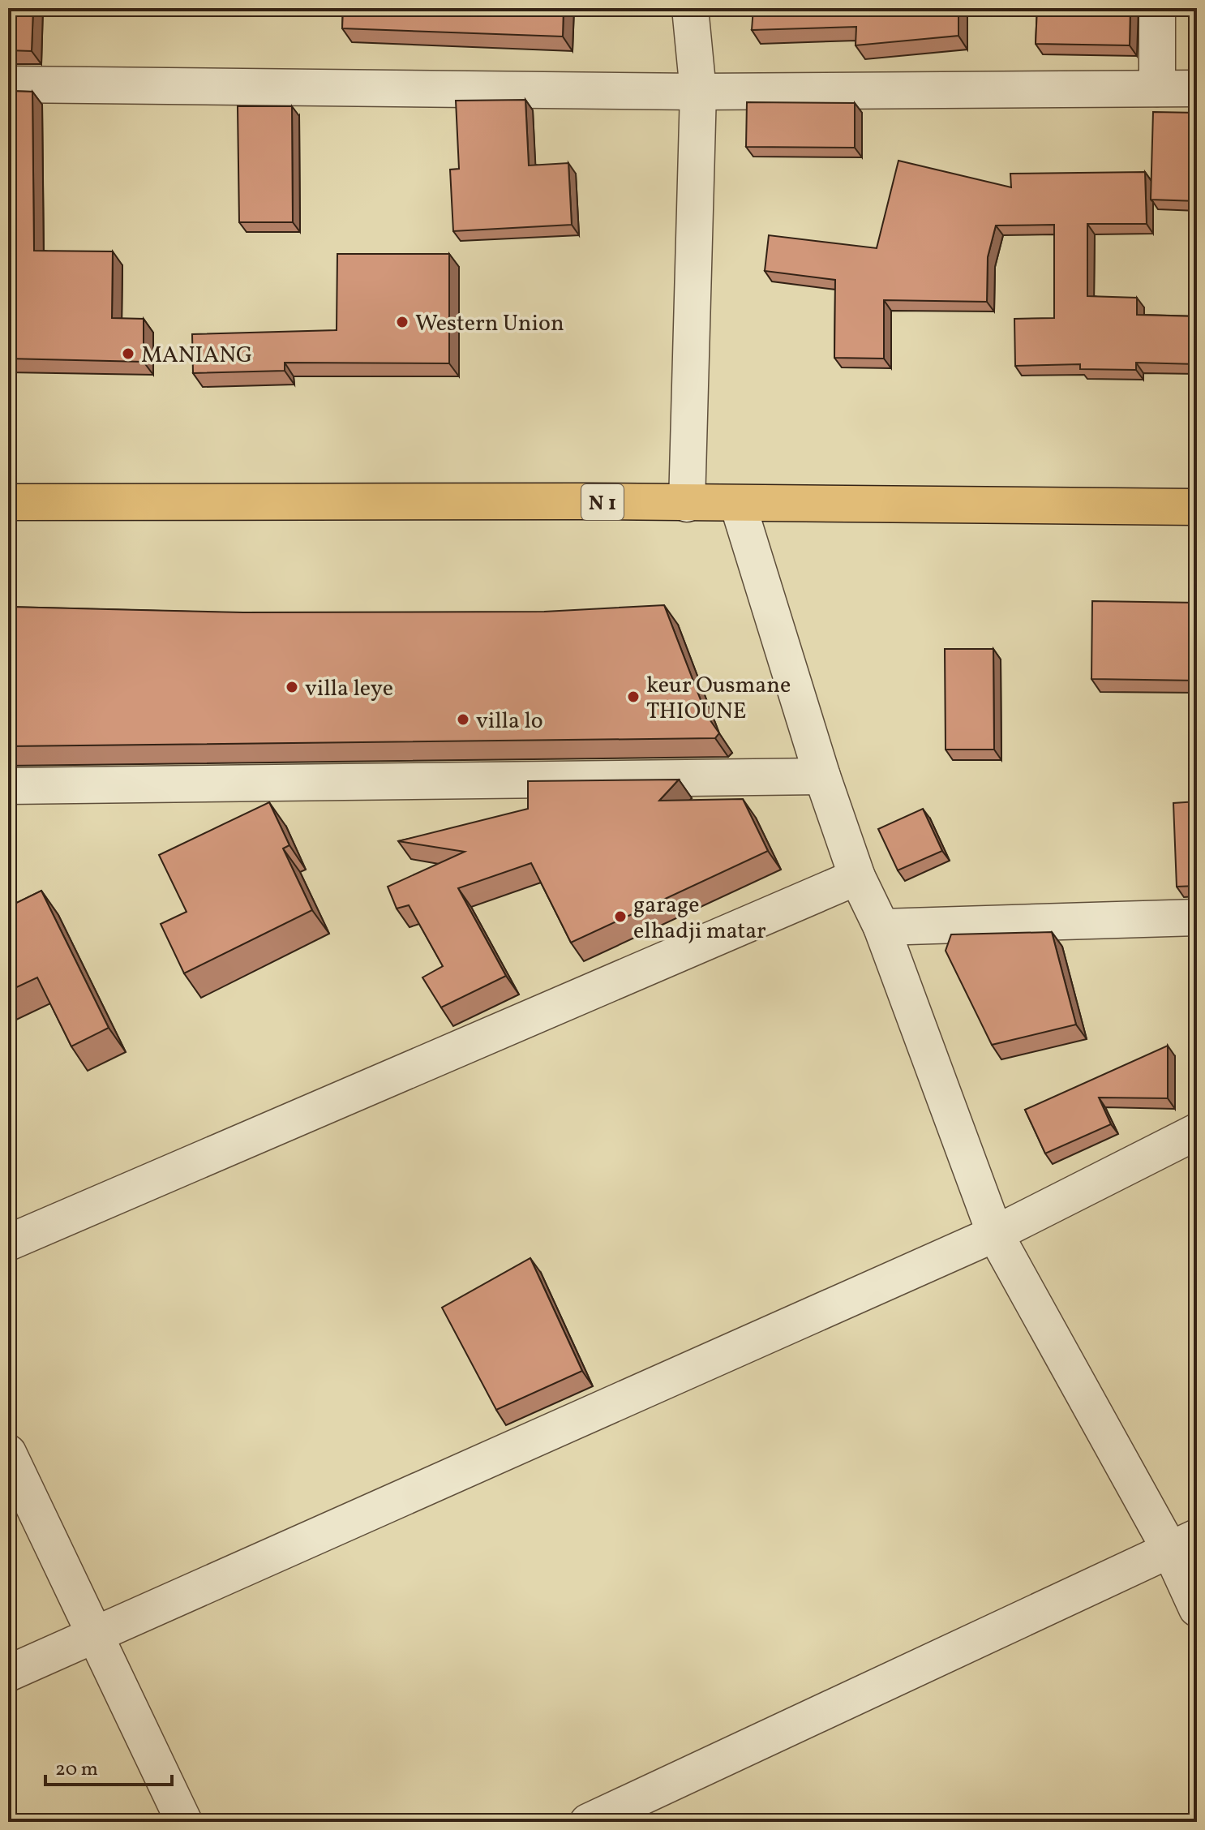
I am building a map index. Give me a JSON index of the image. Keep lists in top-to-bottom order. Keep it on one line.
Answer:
{"streets":{"highway":["N 1"]},"places":["Western Union","MANIANG","villa leye","keur Ousmane THIOUNE","villa lo","garage elhadji matar"],"scale_bar":"20 m"}
